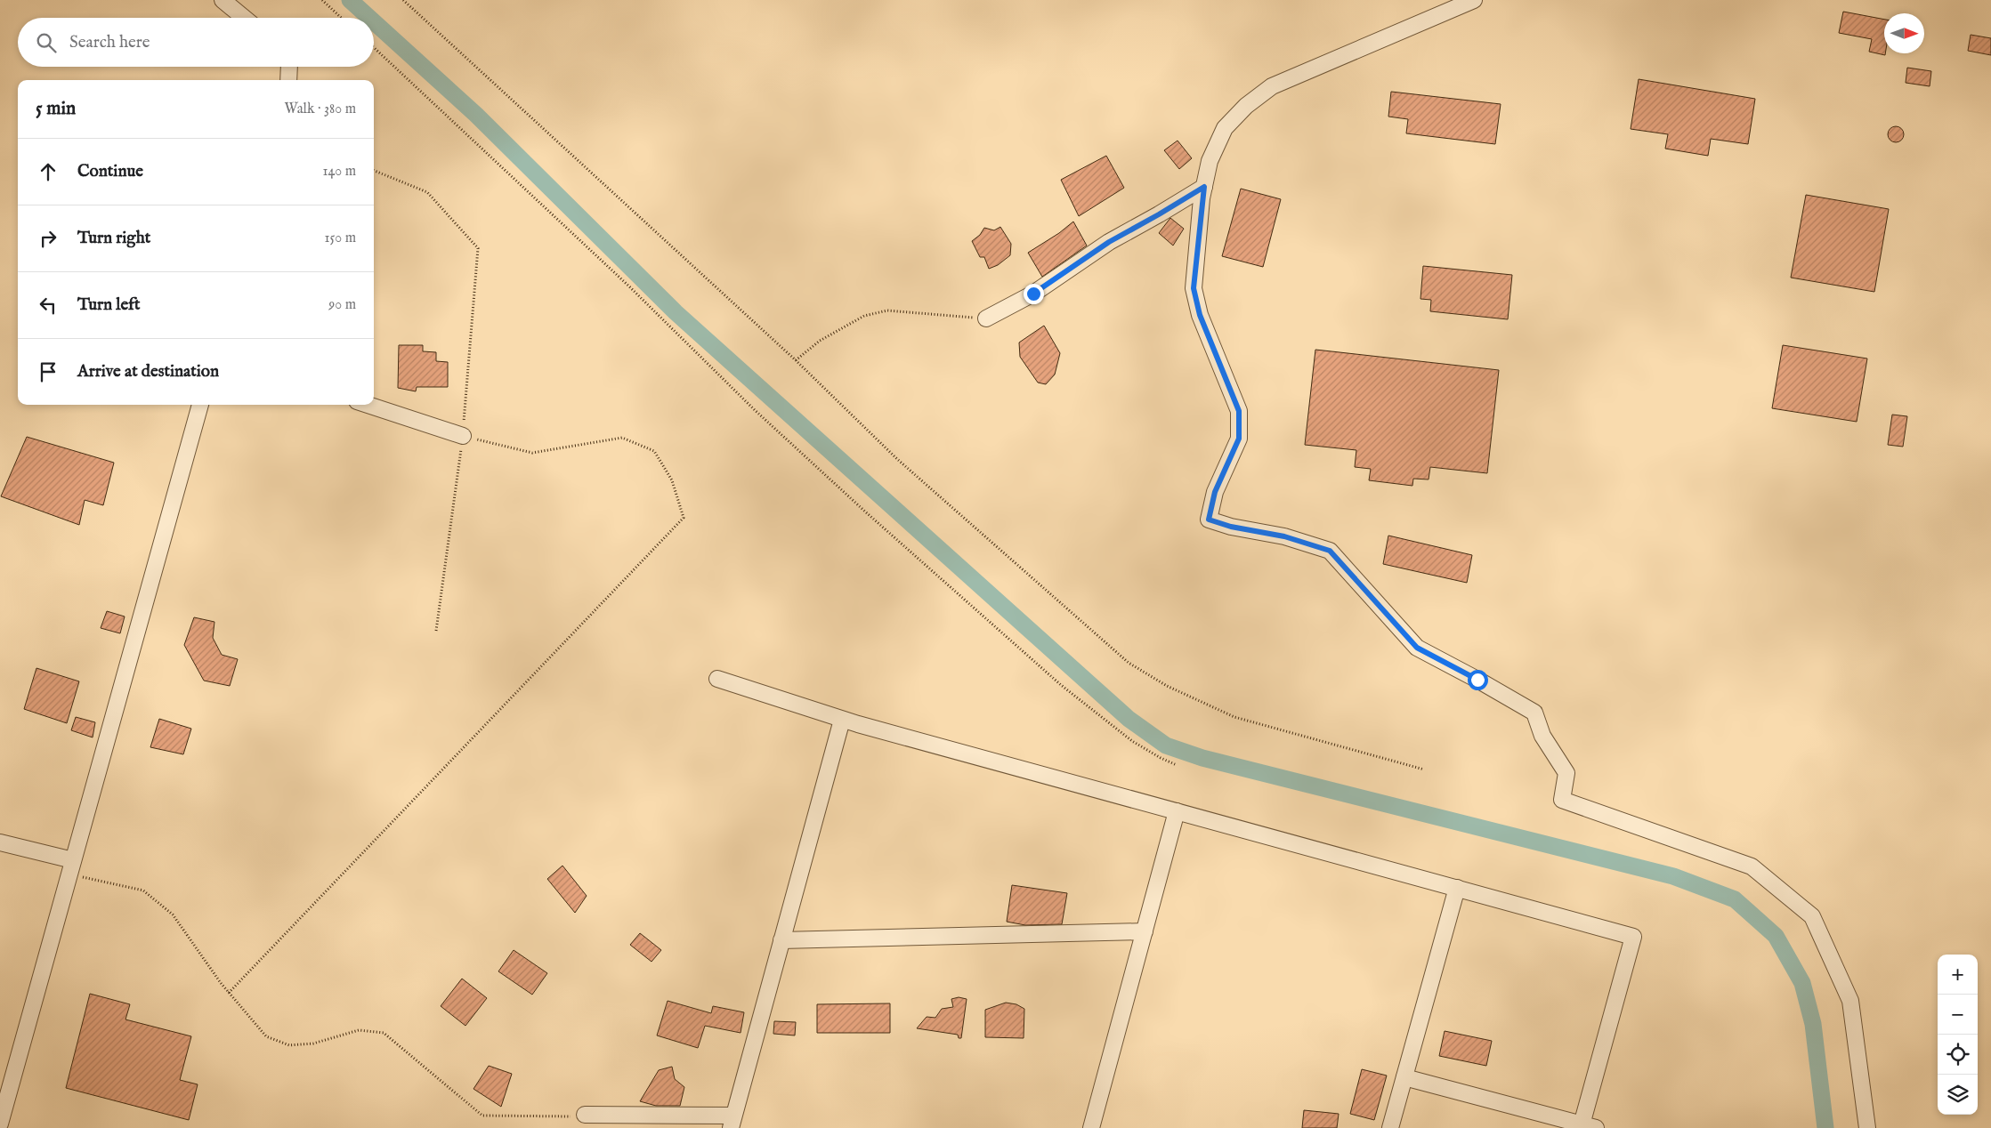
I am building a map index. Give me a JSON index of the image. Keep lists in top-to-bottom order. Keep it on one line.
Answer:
{"north":"right","page":{"search":"Search here","heading":["5 min","Walk · 380 m"],"list":[["Continue","140 m"],["Turn right","150 m"],["Turn left","90 m"],"Arrive at destination"],"map_buttons":["+","−"]}}
